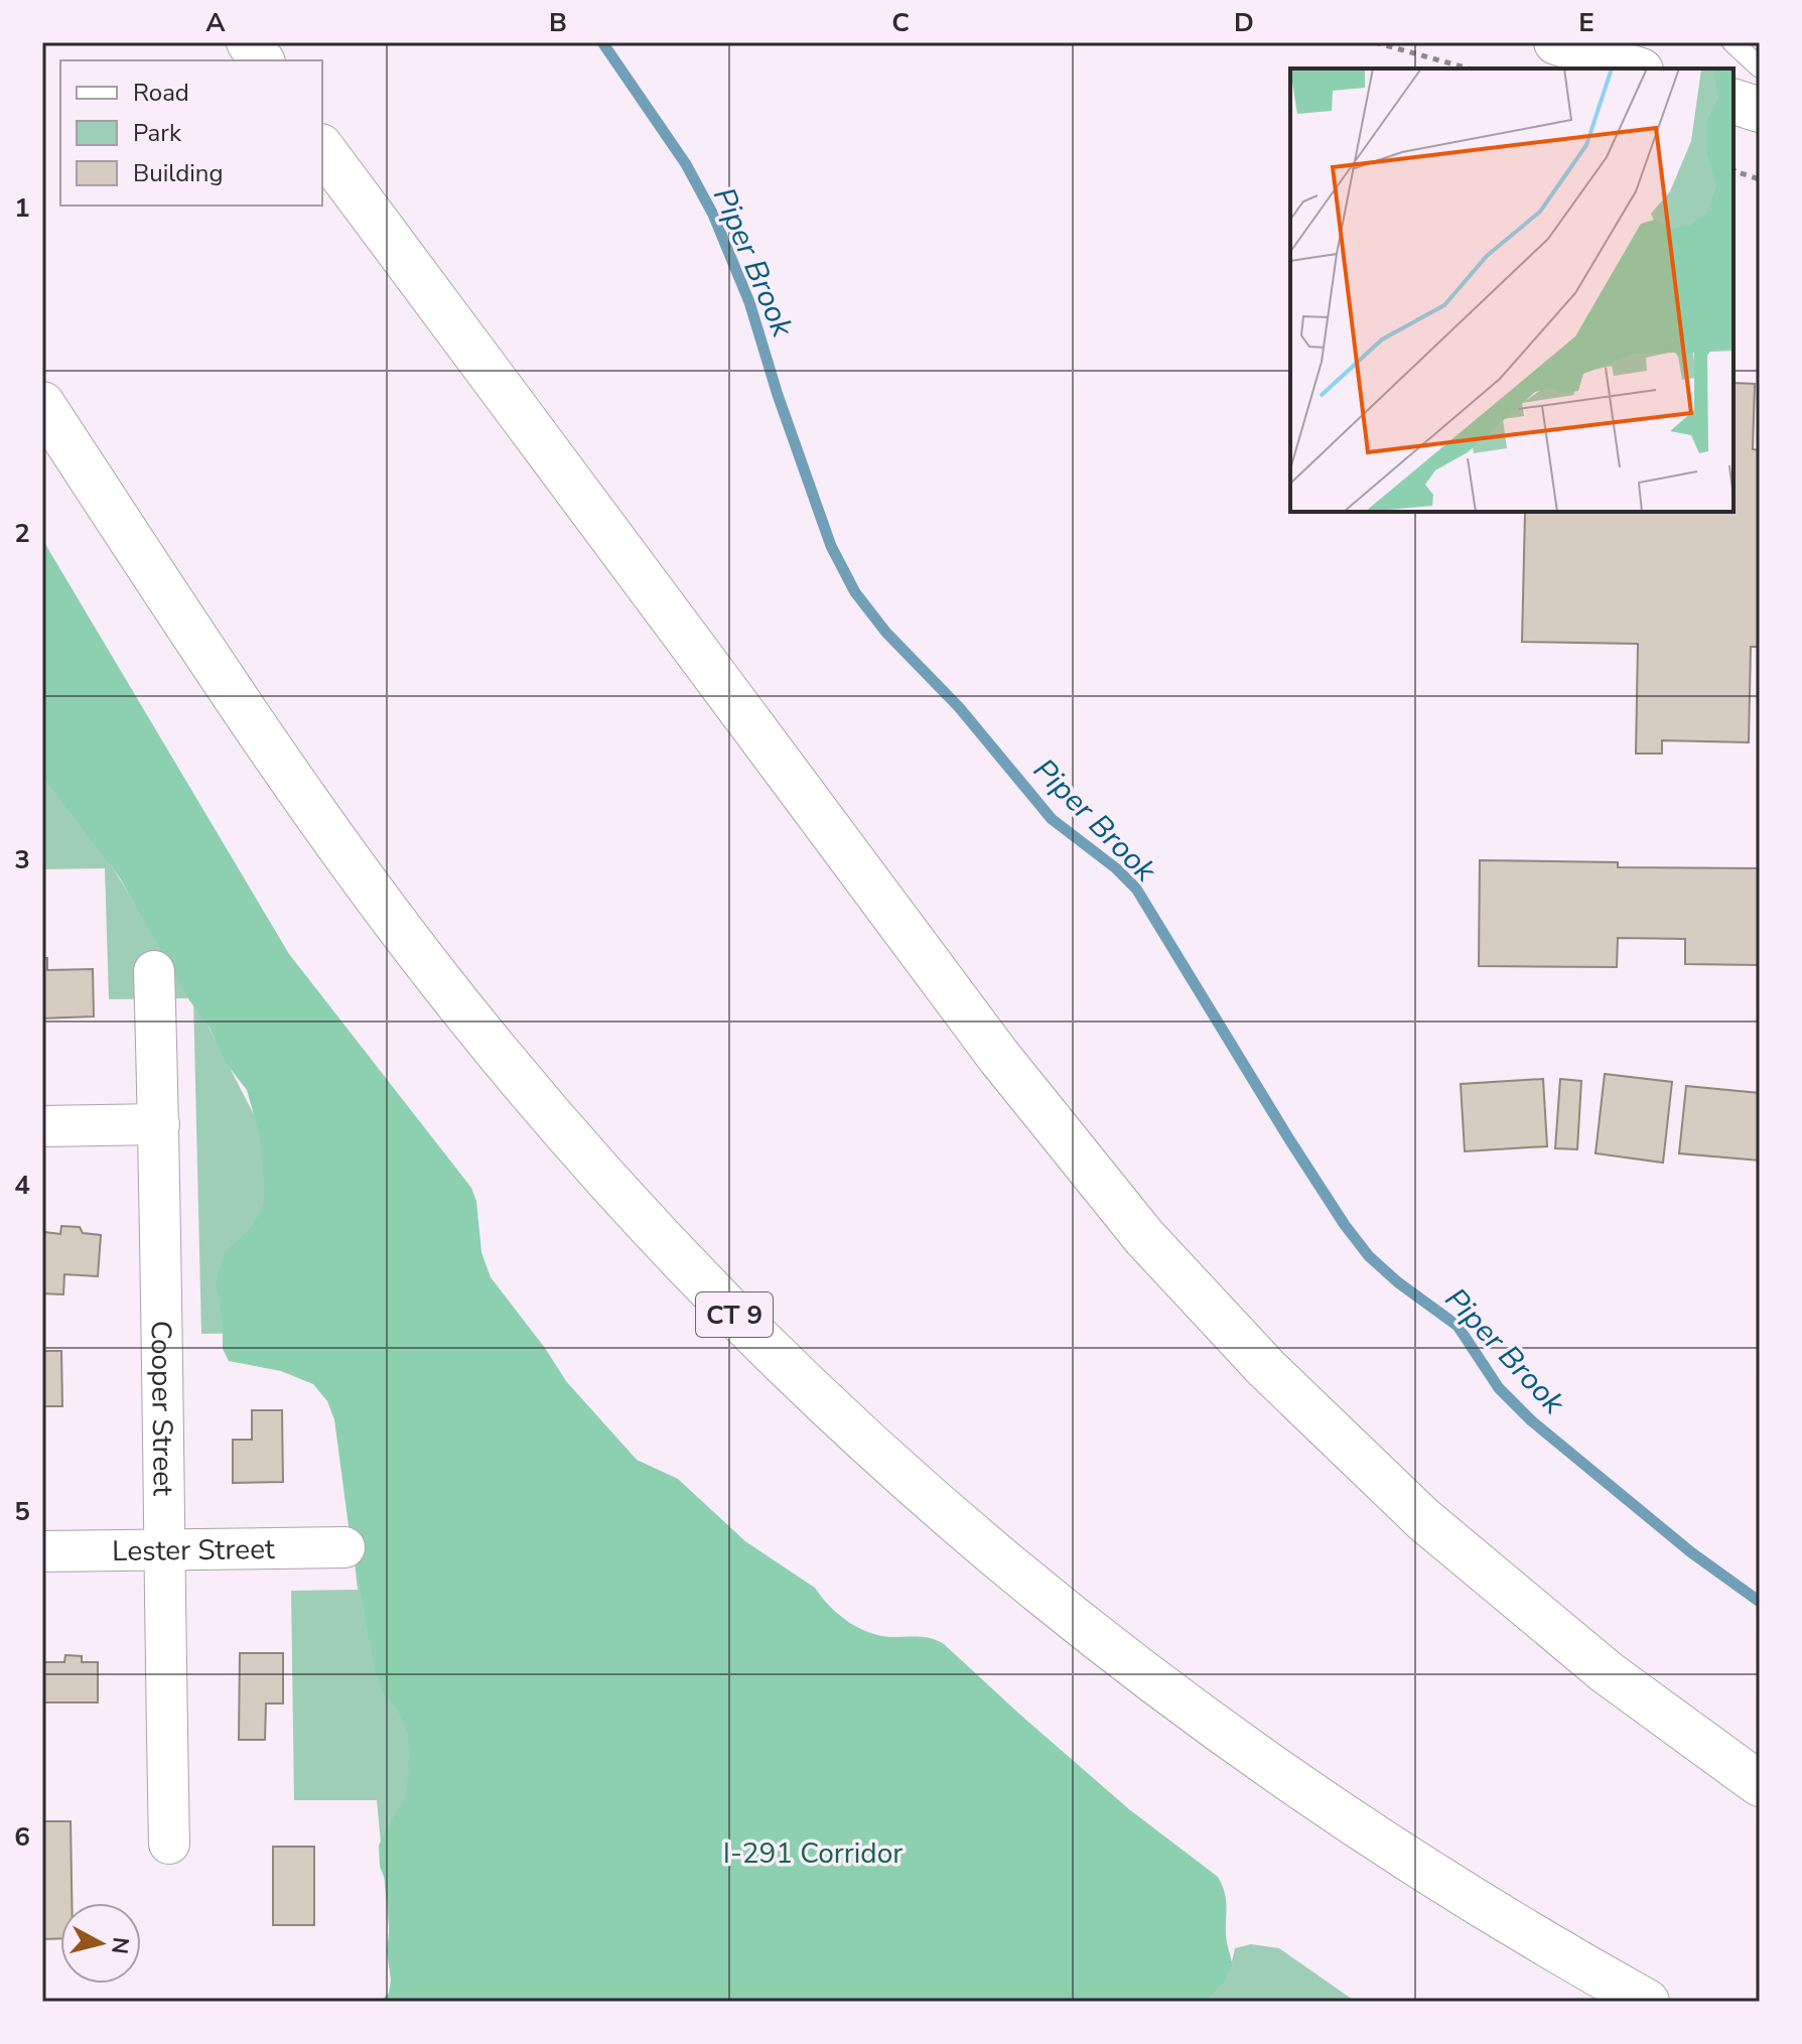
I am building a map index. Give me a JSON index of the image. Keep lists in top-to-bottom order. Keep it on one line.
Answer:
{"streets":{"main road":["CT 9"],"street":["Cooper Street","Lester Street"]},"crossings":[["Cooper Street","Lester Street"]],"water":["Piper Brook"],"parks":["I-291 Corridor"],"legend":["Road","Park","Building"],"north":"right","grid":{"columns":["A","B","C","D","E"],"rows":["1","2","3","4","5","6"]}}
